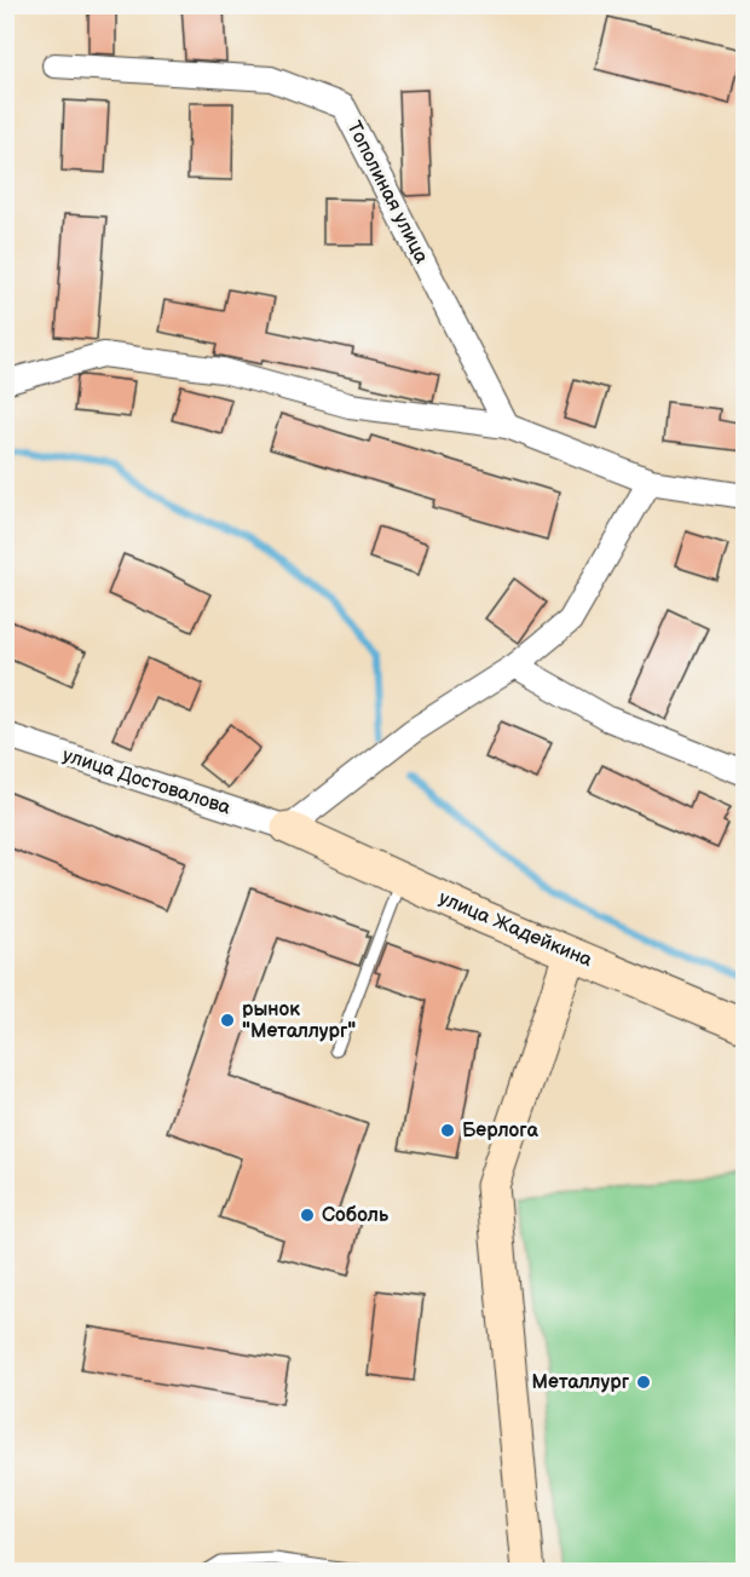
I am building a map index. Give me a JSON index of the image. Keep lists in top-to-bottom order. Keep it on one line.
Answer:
{"streets":{"street":["Тополиная улица","улица Достовалова","улица Жадейкина"]},"crossings":[["улица Достовалова","улица Жадейкина"]],"places":["рынок \"Металлург\"","Берлога","Соболь","Металлург"]}
